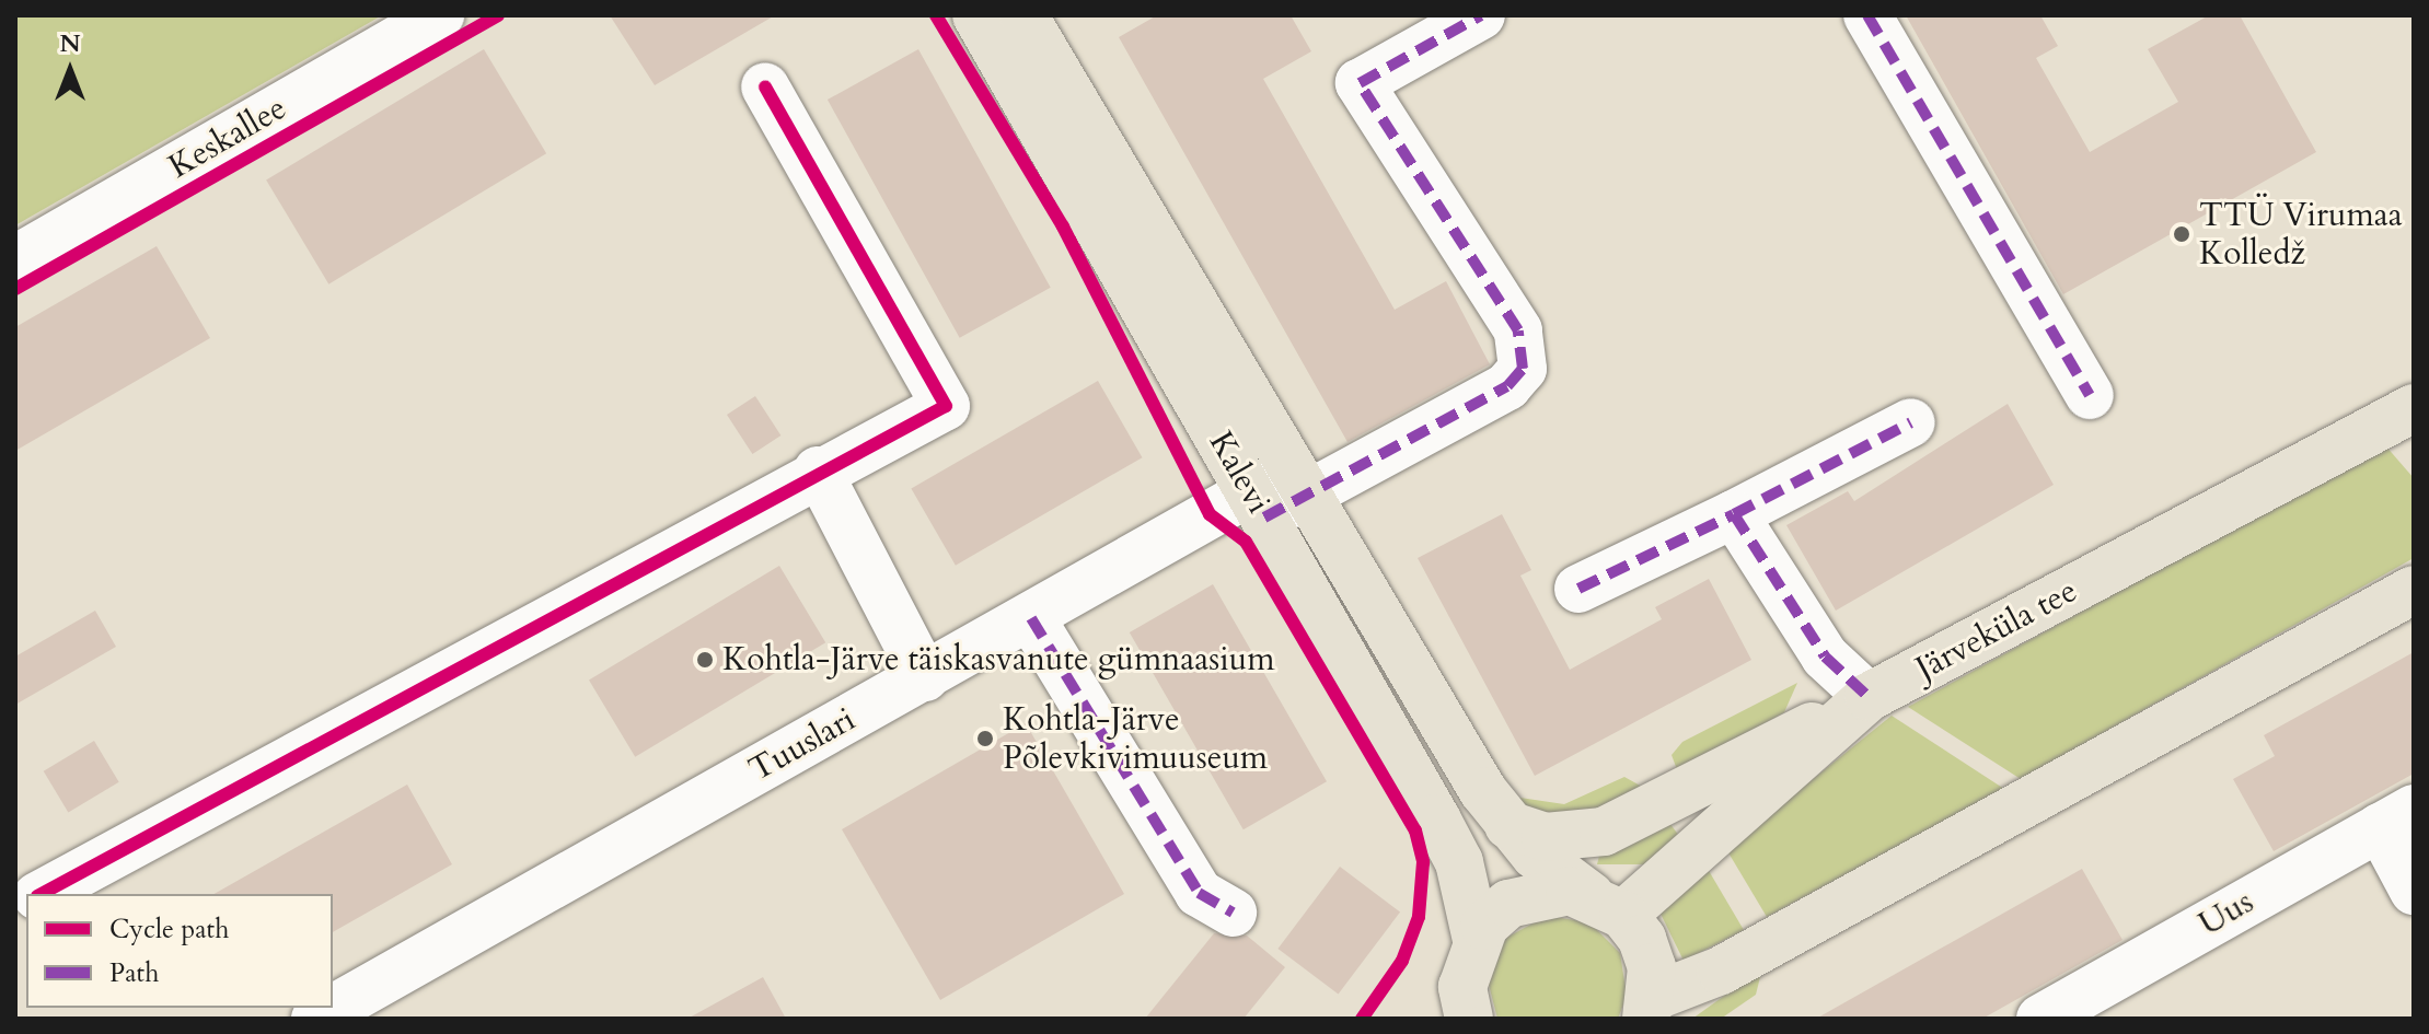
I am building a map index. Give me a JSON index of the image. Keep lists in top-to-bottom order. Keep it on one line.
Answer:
{"streets":{"main road":["Kalevi","Järveküla tee"],"street":["Keskallee","Tuuslari","Uus"]},"crossings":[["Kalevi","Järveküla tee"],["Kalevi","Tuuslari"]],"places":["TTÜ Virumaa Kolledž","Kohtla-Järve täiskasvanute gümnaasium","Kohtla-Järve Põlevkivimuuseum"],"legend":["Cycle path","Path"],"north":"top"}
